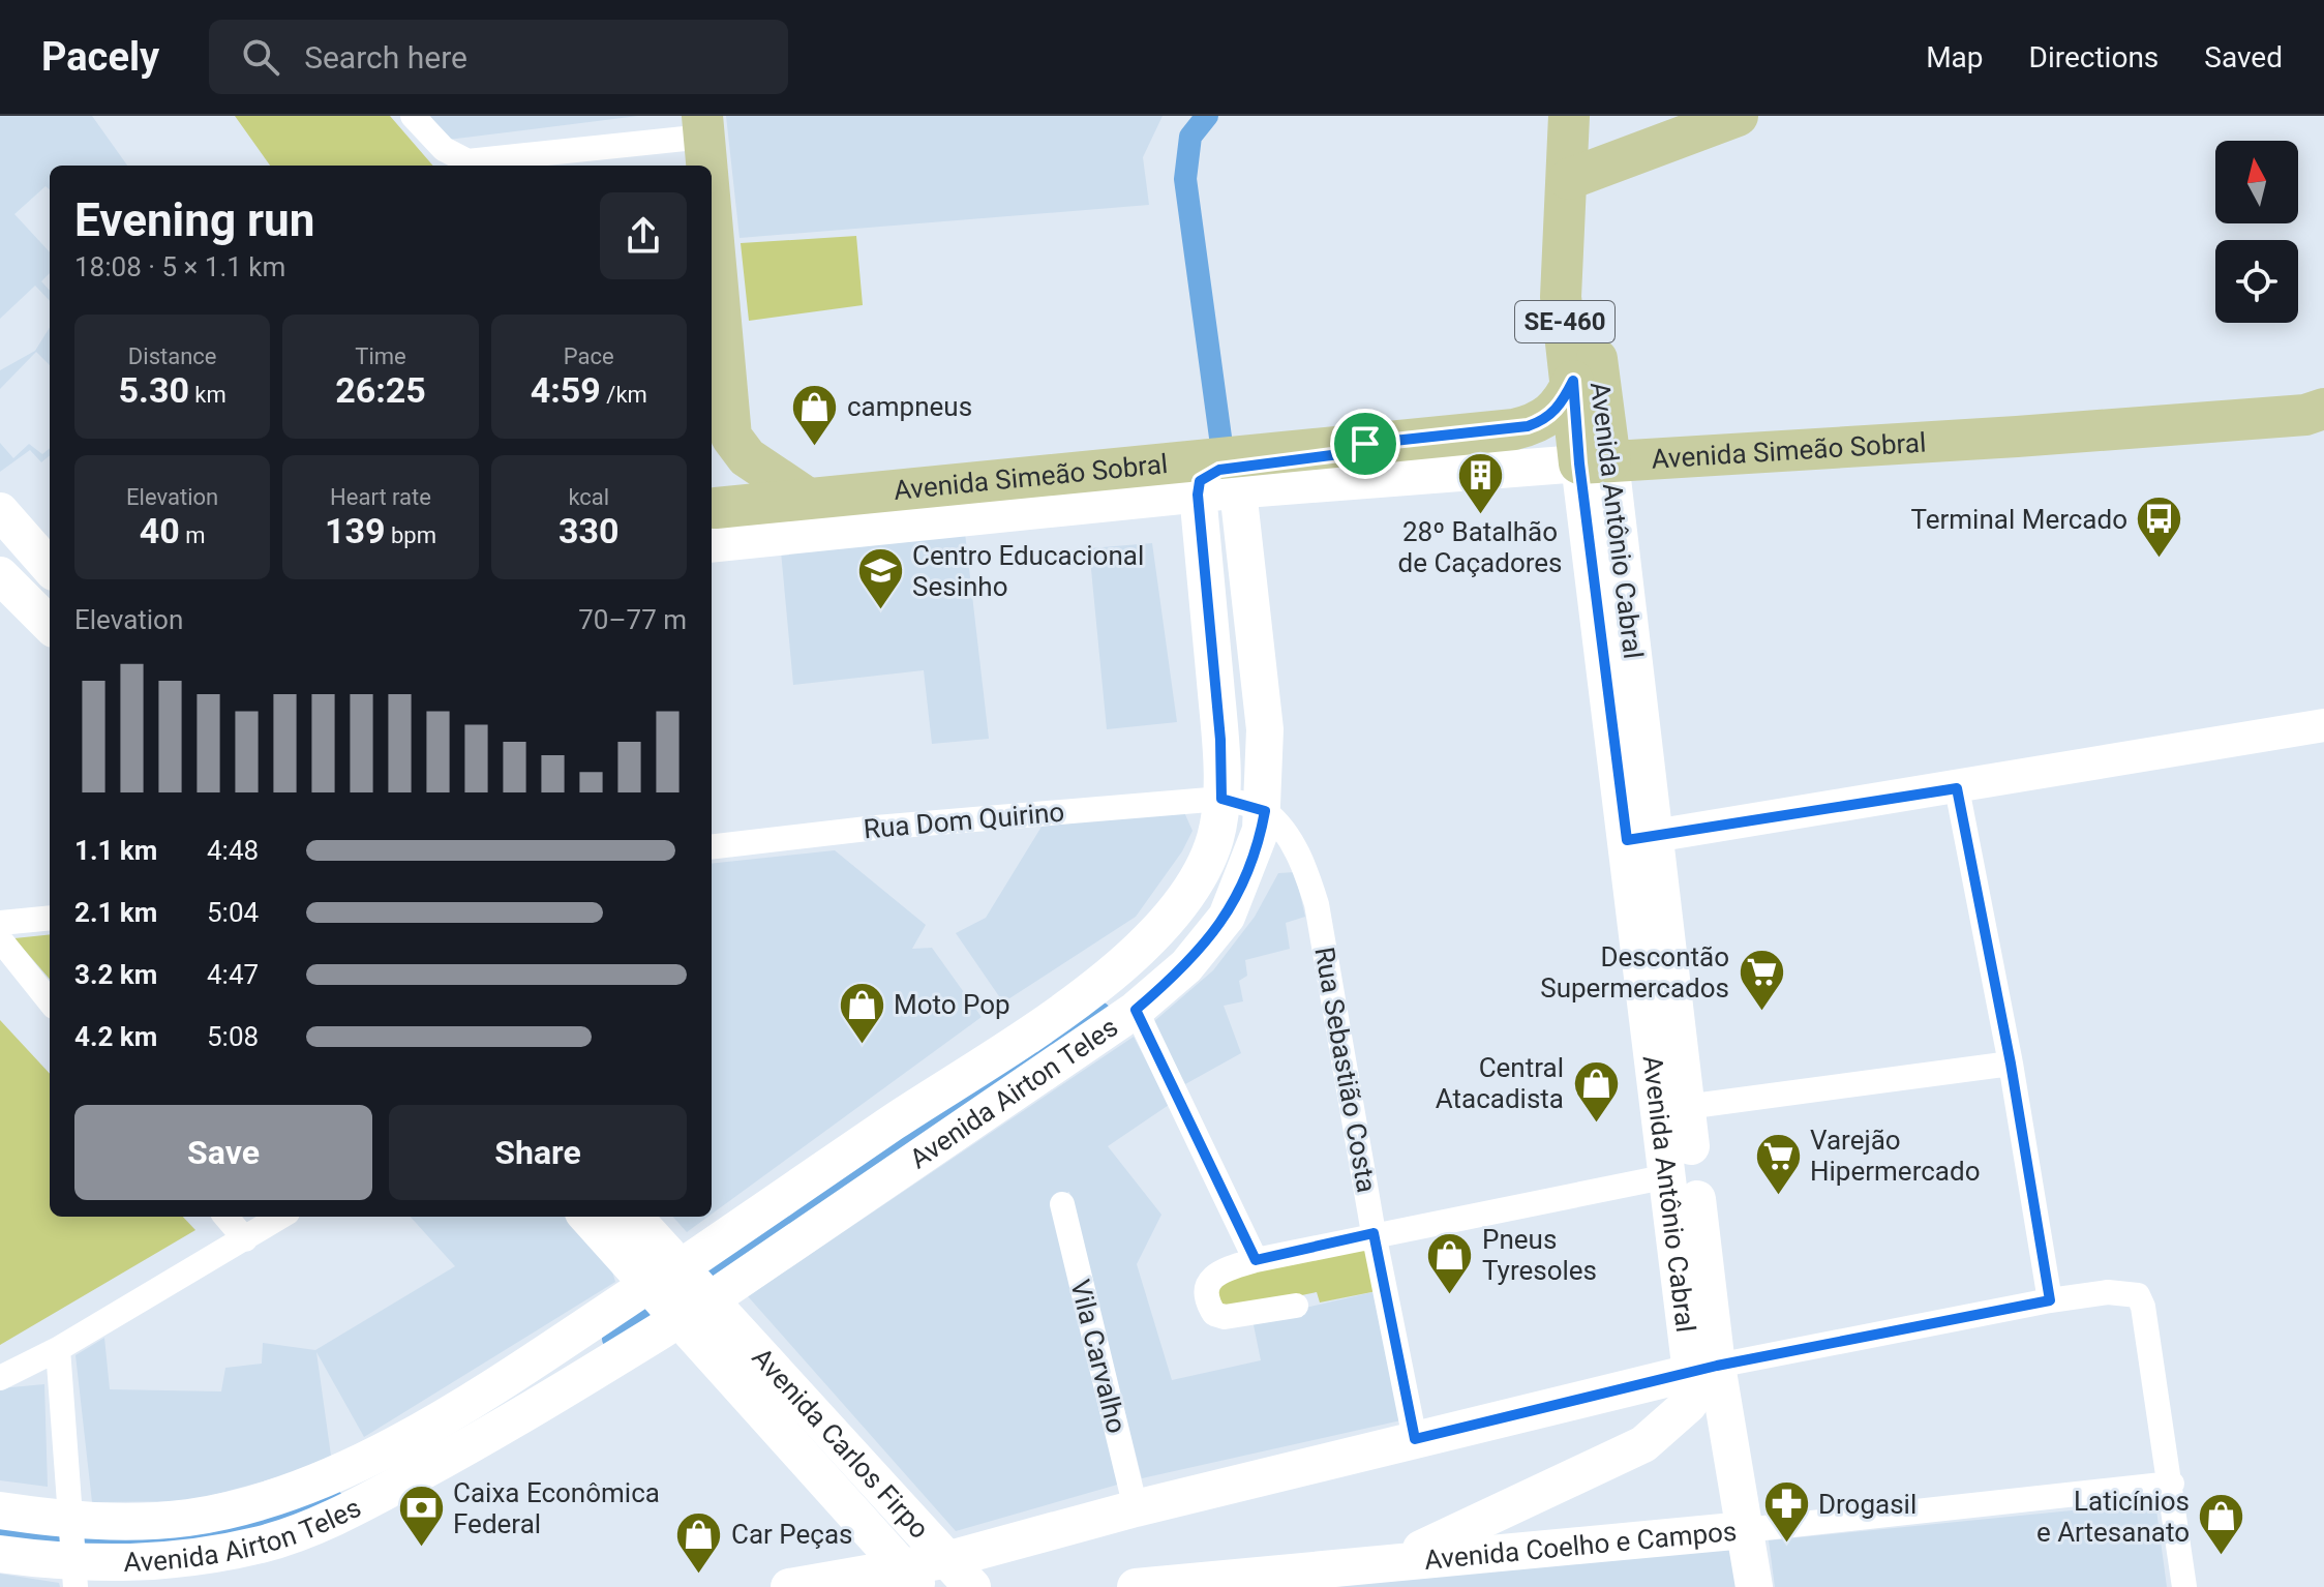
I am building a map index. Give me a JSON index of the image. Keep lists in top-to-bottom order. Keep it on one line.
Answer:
{"streets":{"main road":["SE-460","Avenida Simeão Sobral","Avenida Antônio Cabral","Avenida Airton Teles","Avenida Carlos Firpo","Avenida Coelho e Campos"],"street":["Rua Dom Quirino","Rua Sebastião Costa","Vila Carvalho"]},"crossings":[["SE-460","Avenida Antônio Cabral"],["Avenida Simeão Sobral","Avenida Antônio Cabral"],["Avenida Simeão Sobral","Avenida Airton Teles"],["Rua Dom Quirino","Avenida Airton Teles"],["Rua Sebastião Costa","Avenida Airton Teles"],["Avenida Airton Teles","Avenida Carlos Firpo"]],"places":{"shop":["campneus","Moto Pop","Central Atacadista","Pneus Tyresoles","Laticínios e Artesanato","Car Peças"],"building":["28º Batalhão de Caçadores"],"bus stop":["Terminal Mercado"],"school or university":["Centro Educacional Sesinho"],"supermarket":["Descontão Supermercados","Varejão Hipermercado"],"pharmacy":["Drogasil"],"bank":["Caixa Econômica Federal"]},"north":"top","page":{"header":"Pacely","search":"Search here","nav":["Map","Directions","Saved"],"heading":["Evening run","18:08 · 5 × 1.1 km"],"stats":[["Distance","5.30 km"],["Time","26:25"],["Pace","4:59 /km"],["Elevation","40 m"],["Heart rate","139 bpm"],["kcal","330"]],"chart":["Elevation","70–77 m"],"list":[{"name":"1.1 km","note":"4:48"},{"name":"2.1 km","note":"5:04"},{"name":"3.2 km","note":"4:47"},{"name":"4.2 km","note":"5:08"}],"buttons":["Save","Share"]}}
